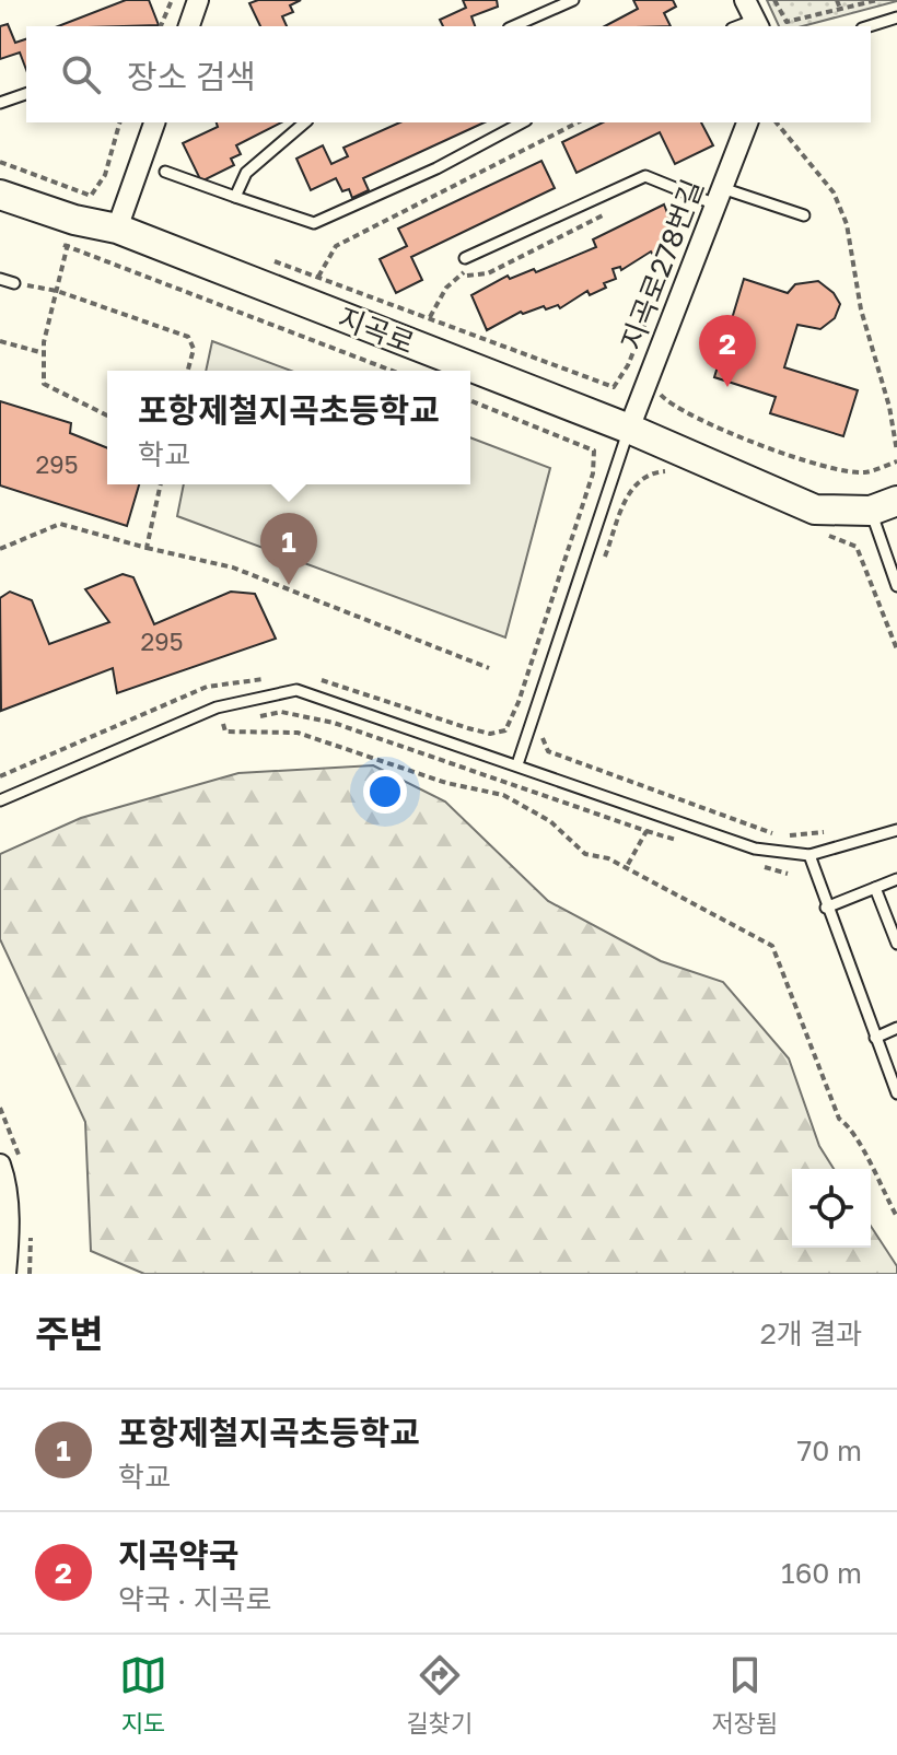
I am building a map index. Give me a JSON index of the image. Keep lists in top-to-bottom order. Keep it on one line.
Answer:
{"streets":{"main road":["지곡로"],"street":["지곡로278번길"]},"crossings":[["지곡로278번길","지곡로"]],"house_numbers":["295","295"],"page":{"search":"장소 검색","pins":["2","1"],"popup":["포항제철지곡초등학교","학교"],"heading":["주변","2개 결과"],"list":[{"mark":"1","name":"포항제철지곡초등학교","note":"학교","value":"70 m"},{"mark":"2","name":"지곡약국","note":"약국 · 지곡로","value":"160 m"}],"nav":["지도","길찾기","저장됨"]}}
